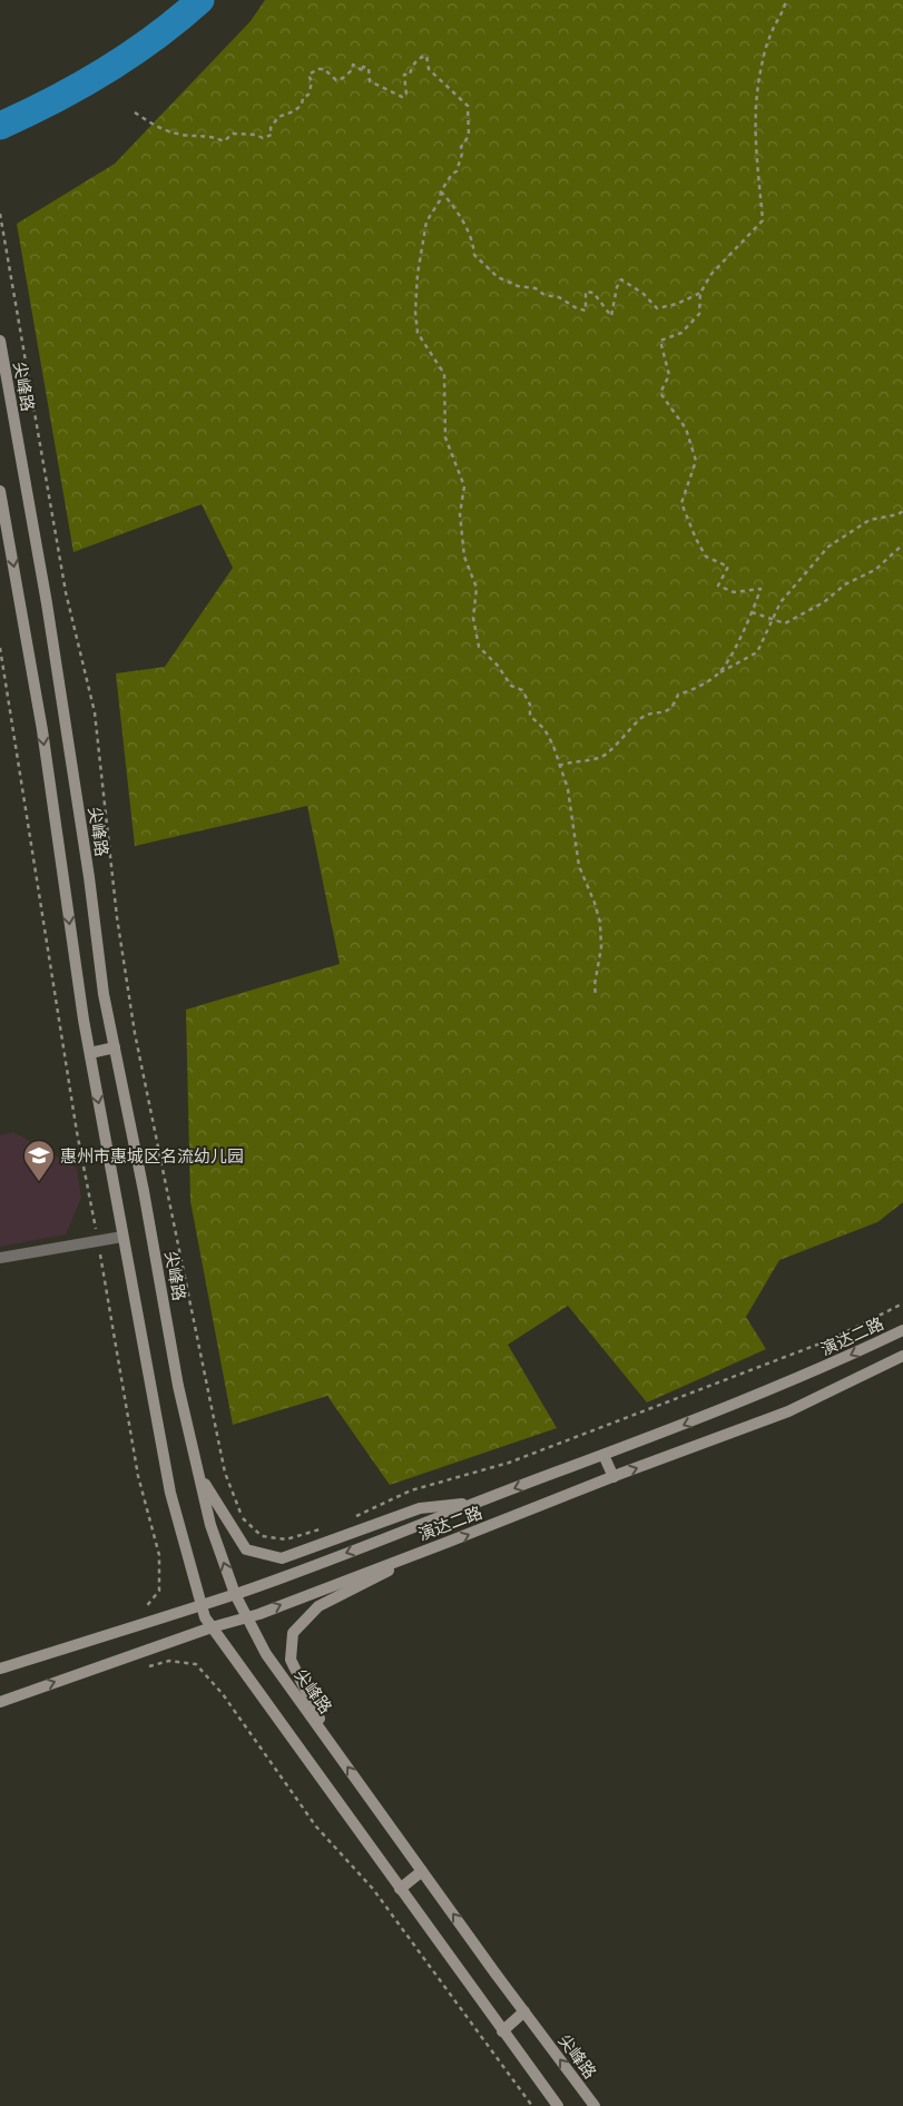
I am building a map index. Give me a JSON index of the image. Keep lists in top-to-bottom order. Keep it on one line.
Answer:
{"streets":{"main road":["尖峰路","演达二路"]},"crossings":[["尖峰路","演达二路"]],"places":{"school or university":["惠州市惠城区名流幼儿园"]}}
